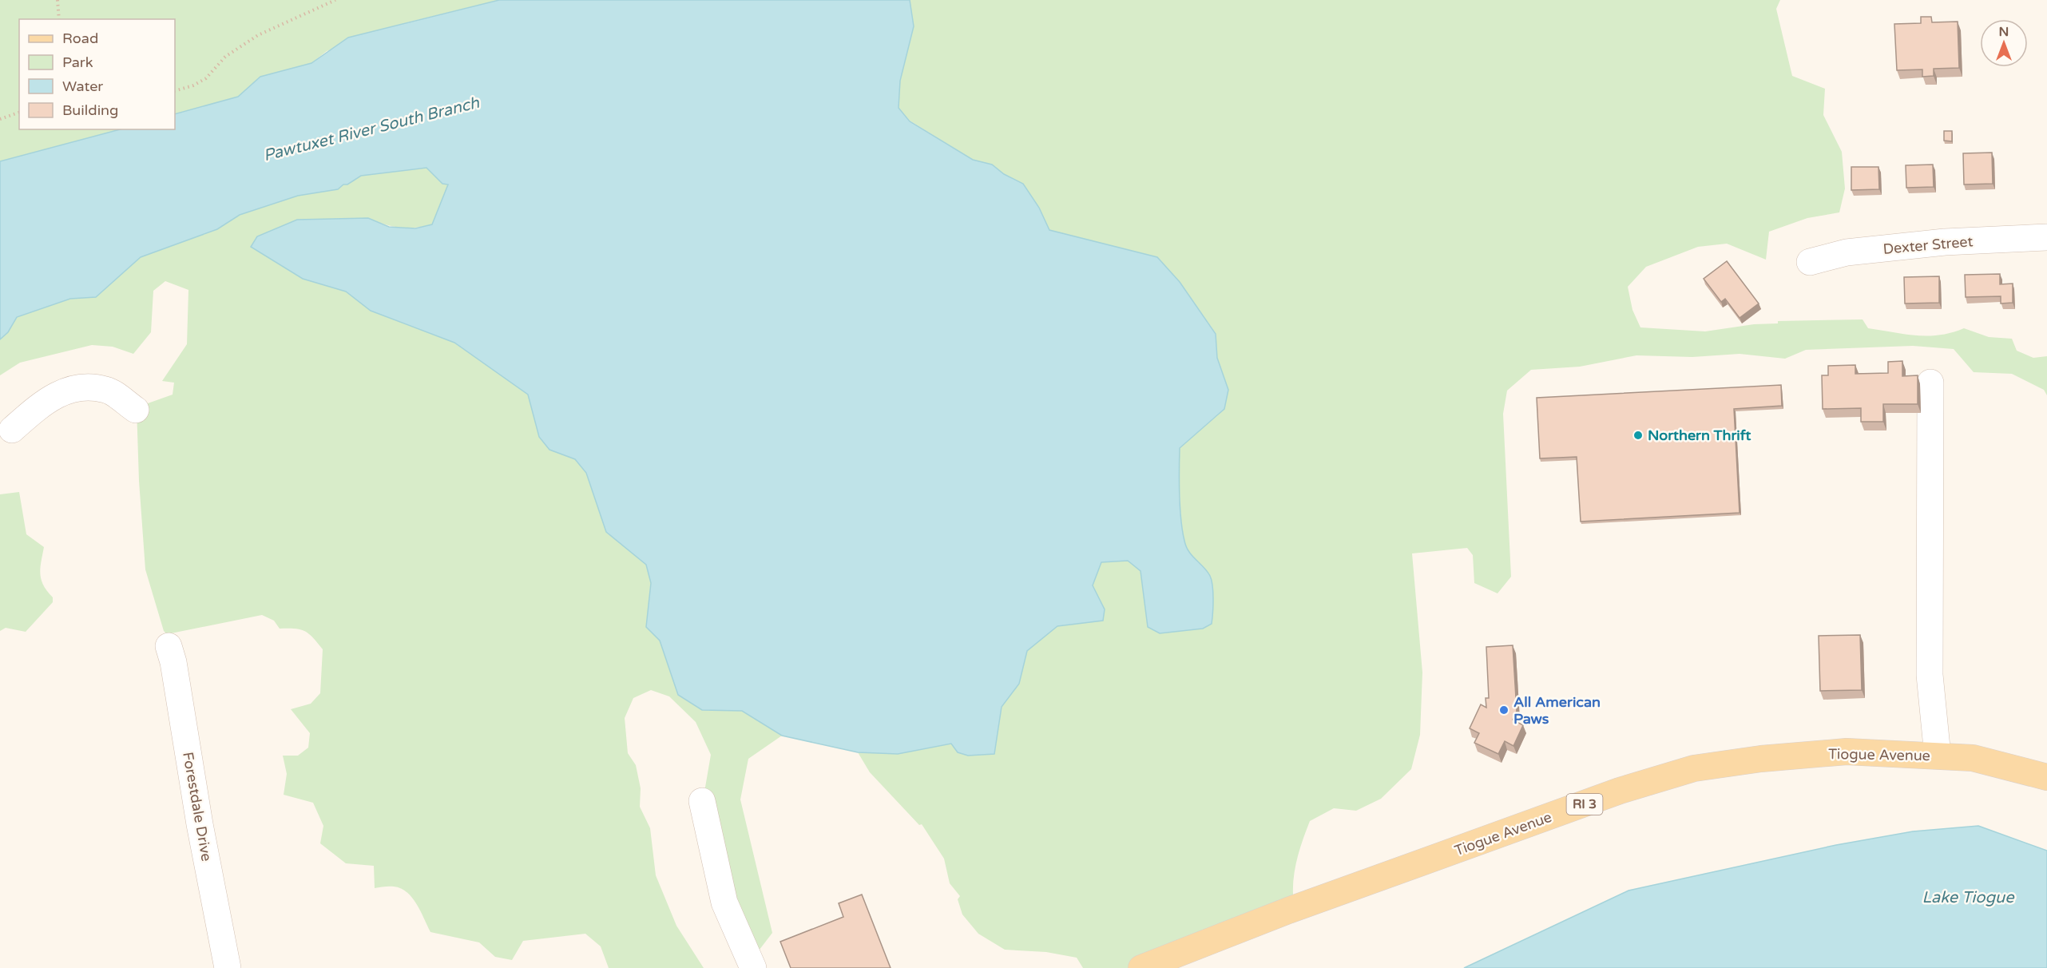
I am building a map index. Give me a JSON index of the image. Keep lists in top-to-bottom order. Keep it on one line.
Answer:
{"streets":{"main road":["Tiogue Avenue","RI 3"],"street":["Dexter Street","Forestdale Drive"]},"water":["Pawtuxet River South Branch","Lake Tiogue"],"places":["Northern Thrift","All American Paws"],"legend":["Road","Park","Water","Building"],"north":"top"}
